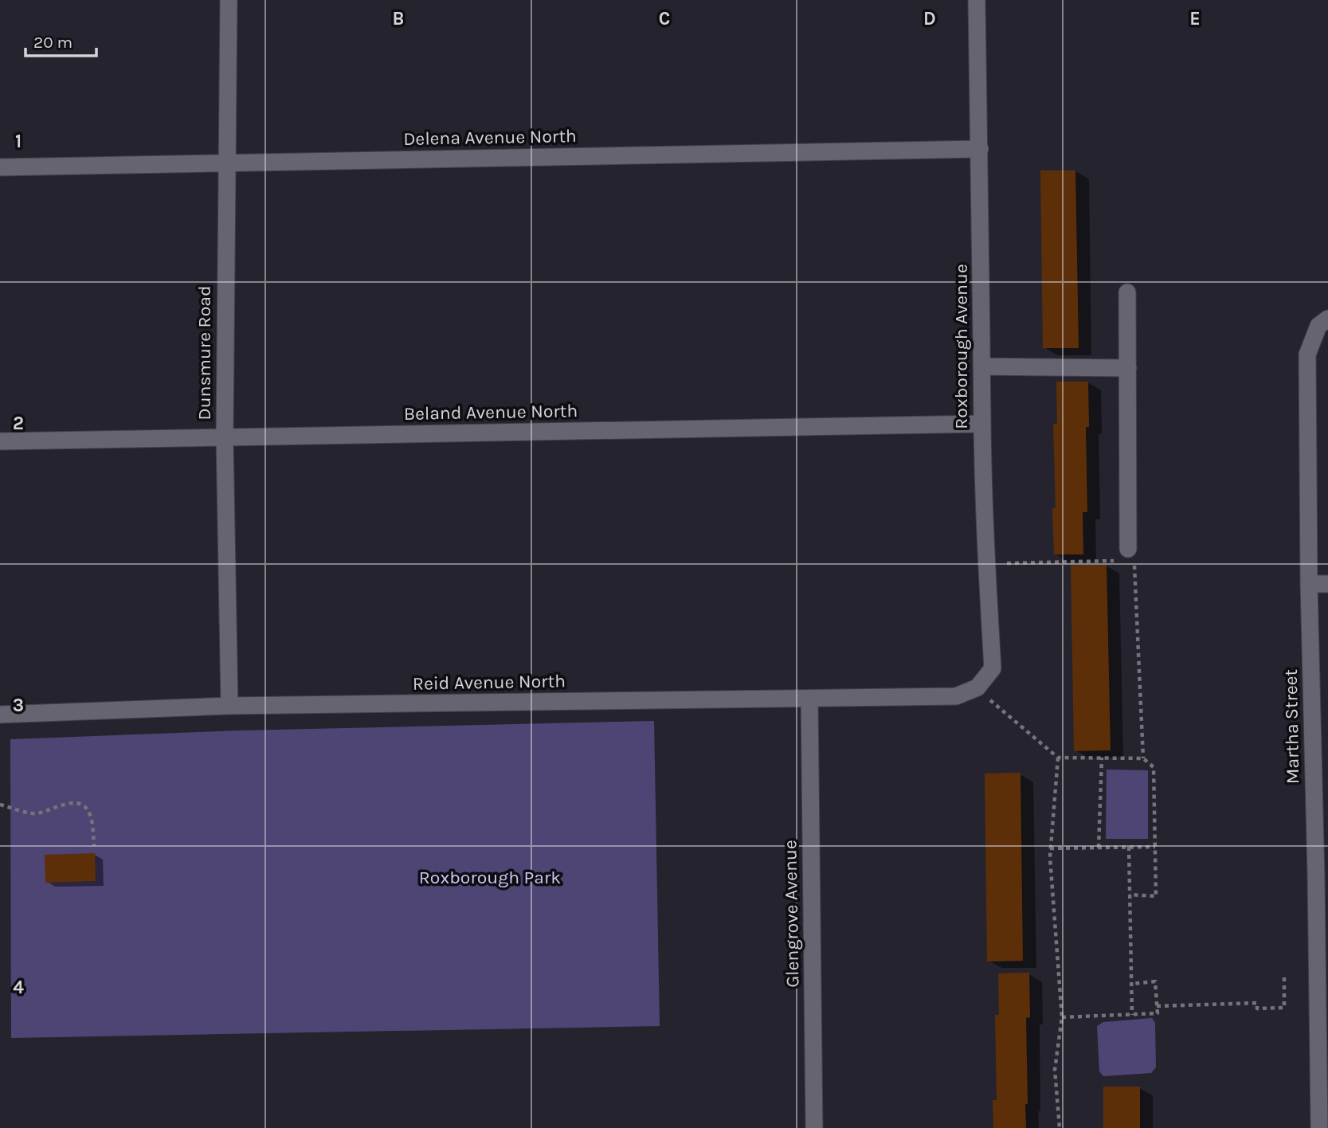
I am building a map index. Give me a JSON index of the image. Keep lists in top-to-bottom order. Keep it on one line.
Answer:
{"streets":{"street":["Delena Avenue North","Roxborough Avenue","Dunsmure Road","Beland Avenue North","Reid Avenue North","Martha Street","Glengrove Avenue"]},"crossings":[["Delena Avenue North","Roxborough Avenue"],["Delena Avenue North","Dunsmure Road"],["Roxborough Avenue","Beland Avenue North"],["Roxborough Avenue","Reid Avenue North"],["Dunsmure Road","Beland Avenue North"],["Dunsmure Road","Reid Avenue North"],["Reid Avenue North","Glengrove Avenue"]],"parks":["Roxborough Park"],"scale_bar":"20 m","grid":{"columns":["B","C","D","E"],"rows":["1","2","3","4"]}}
